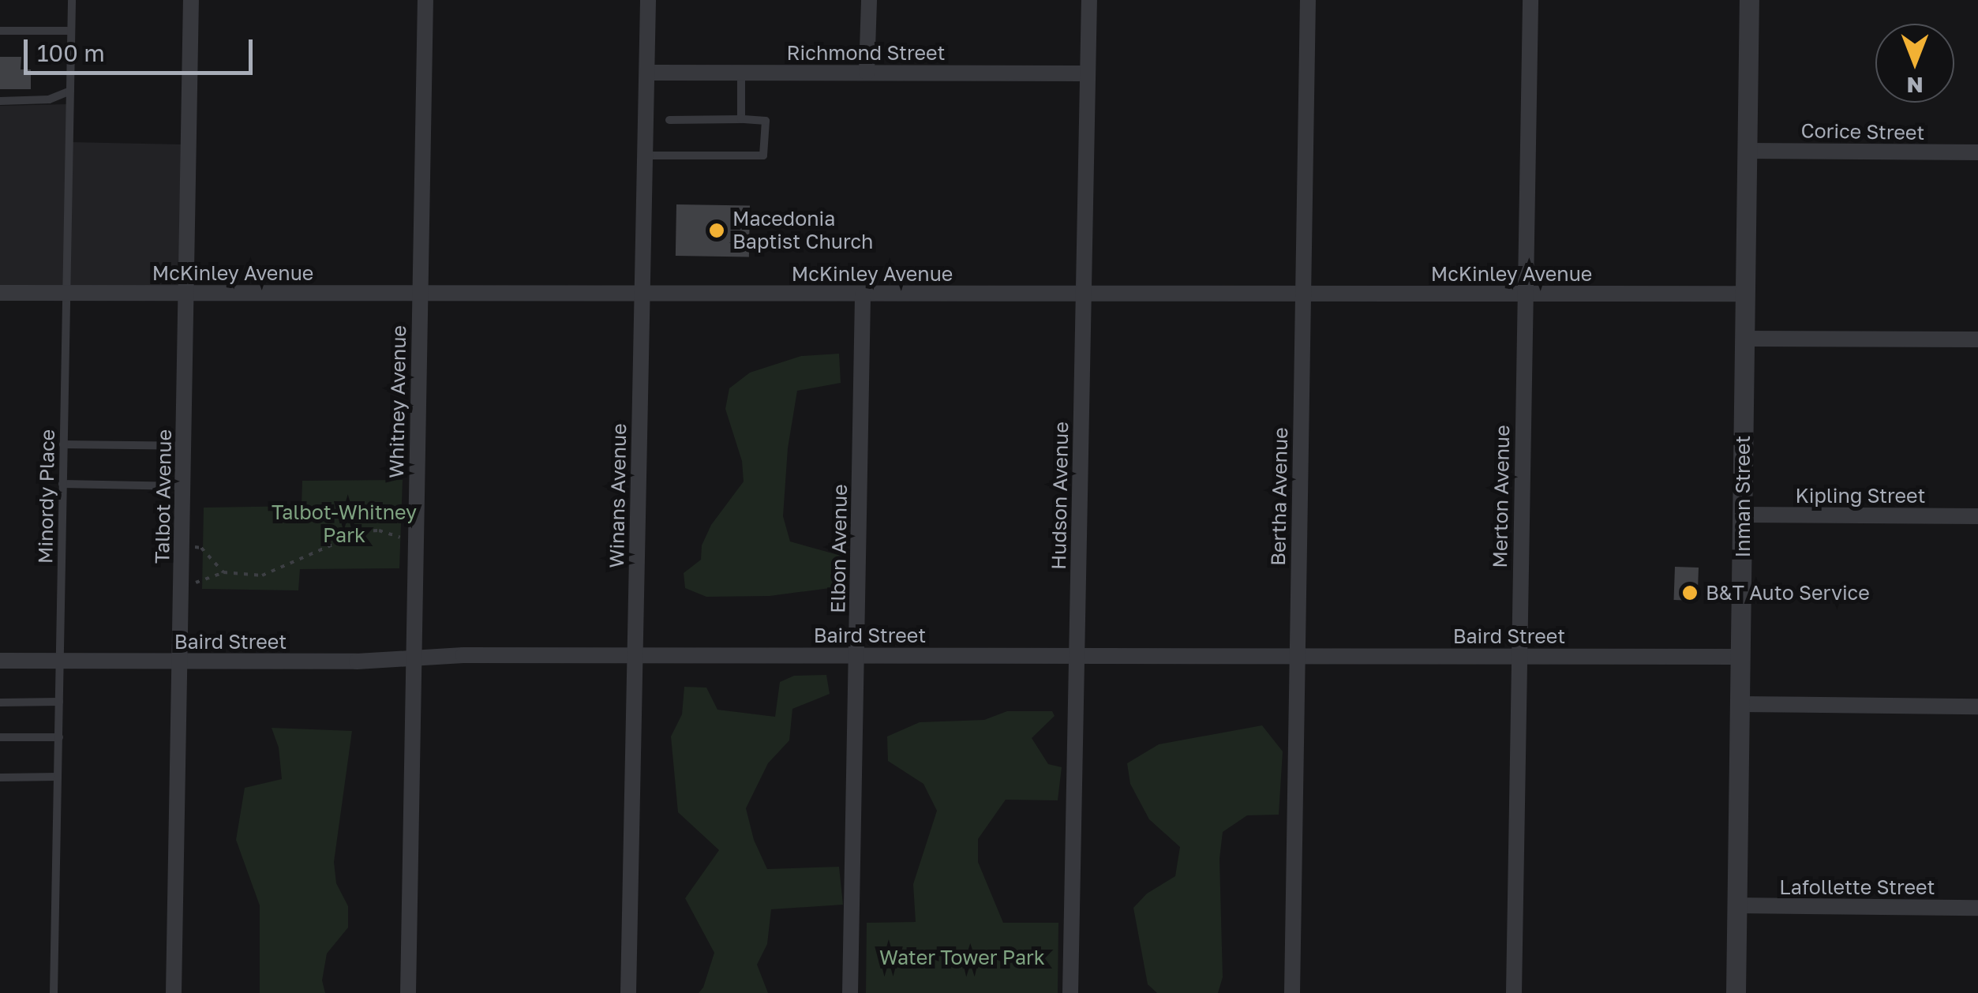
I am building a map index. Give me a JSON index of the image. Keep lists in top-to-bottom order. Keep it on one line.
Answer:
{"streets":{"street":["Richmond Street","Corice Street","McKinley Avenue","Whitney Avenue","Winans Avenue","Hudson Avenue","Kipling Street","Talbot Avenue","Bertha Avenue","Merton Avenue","Inman Street","Elbon Avenue","Baird Street","Lafollette Street"],"lane":["Minordy Place"]},"crossings":[["Richmond Street","Winans Avenue"],["Richmond Street","Hudson Avenue"],["Corice Street","Inman Street"],["McKinley Avenue","Whitney Avenue"],["McKinley Avenue","Winans Avenue"],["McKinley Avenue","Hudson Avenue"],["McKinley Avenue","Minordy Place"],["McKinley Avenue","Talbot Avenue"],["McKinley Avenue","Bertha Avenue"],["McKinley Avenue","Merton Avenue"],["McKinley Avenue","Inman Street"],["McKinley Avenue","Elbon Avenue"],["Whitney Avenue","Baird Street"],["Winans Avenue","Baird Street"],["Hudson Avenue","Baird Street"],["Kipling Street","Inman Street"],["Minordy Place","Baird Street"],["Talbot Avenue","Baird Street"],["Bertha Avenue","Baird Street"],["Merton Avenue","Baird Street"],["Inman Street","Baird Street"],["Inman Street","Lafollette Street"],["Elbon Avenue","Baird Street"]],"parks":["Talbot-Whitney Park","Water Tower Park"],"places":["Macedonia Baptist Church","B&T Auto Service"],"scale_bar":"100 m","north":"bottom"}
